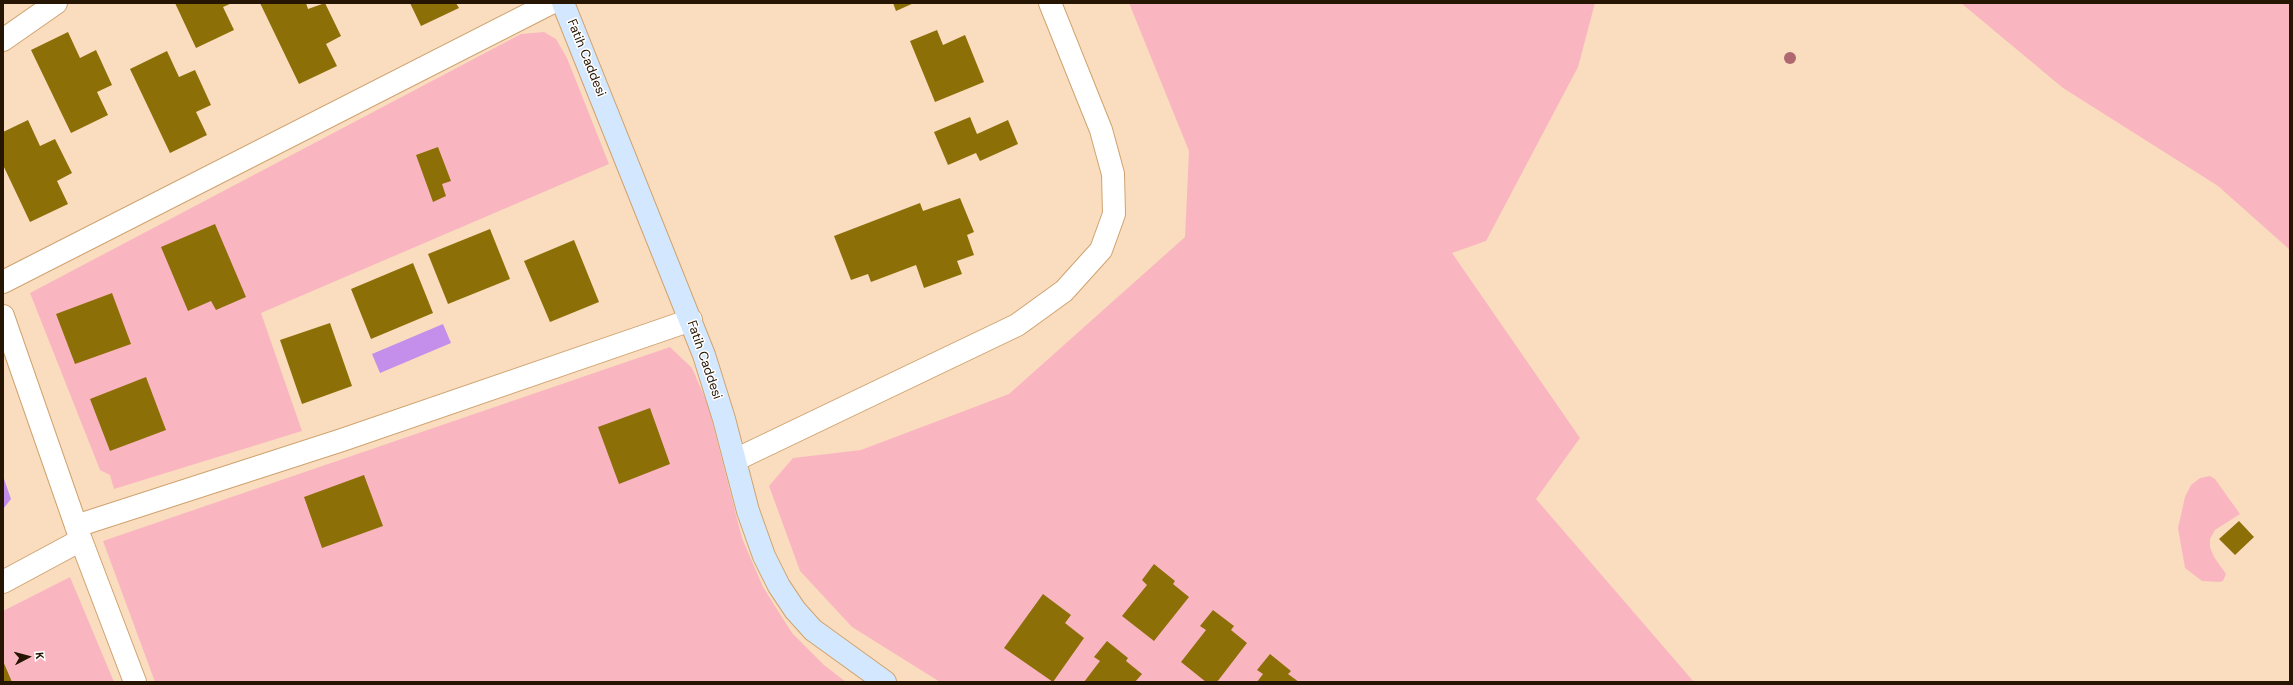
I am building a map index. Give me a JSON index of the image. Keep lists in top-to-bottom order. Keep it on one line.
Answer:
{"streets":{"street":["Fatih Caddesi"]},"north":"right"}
